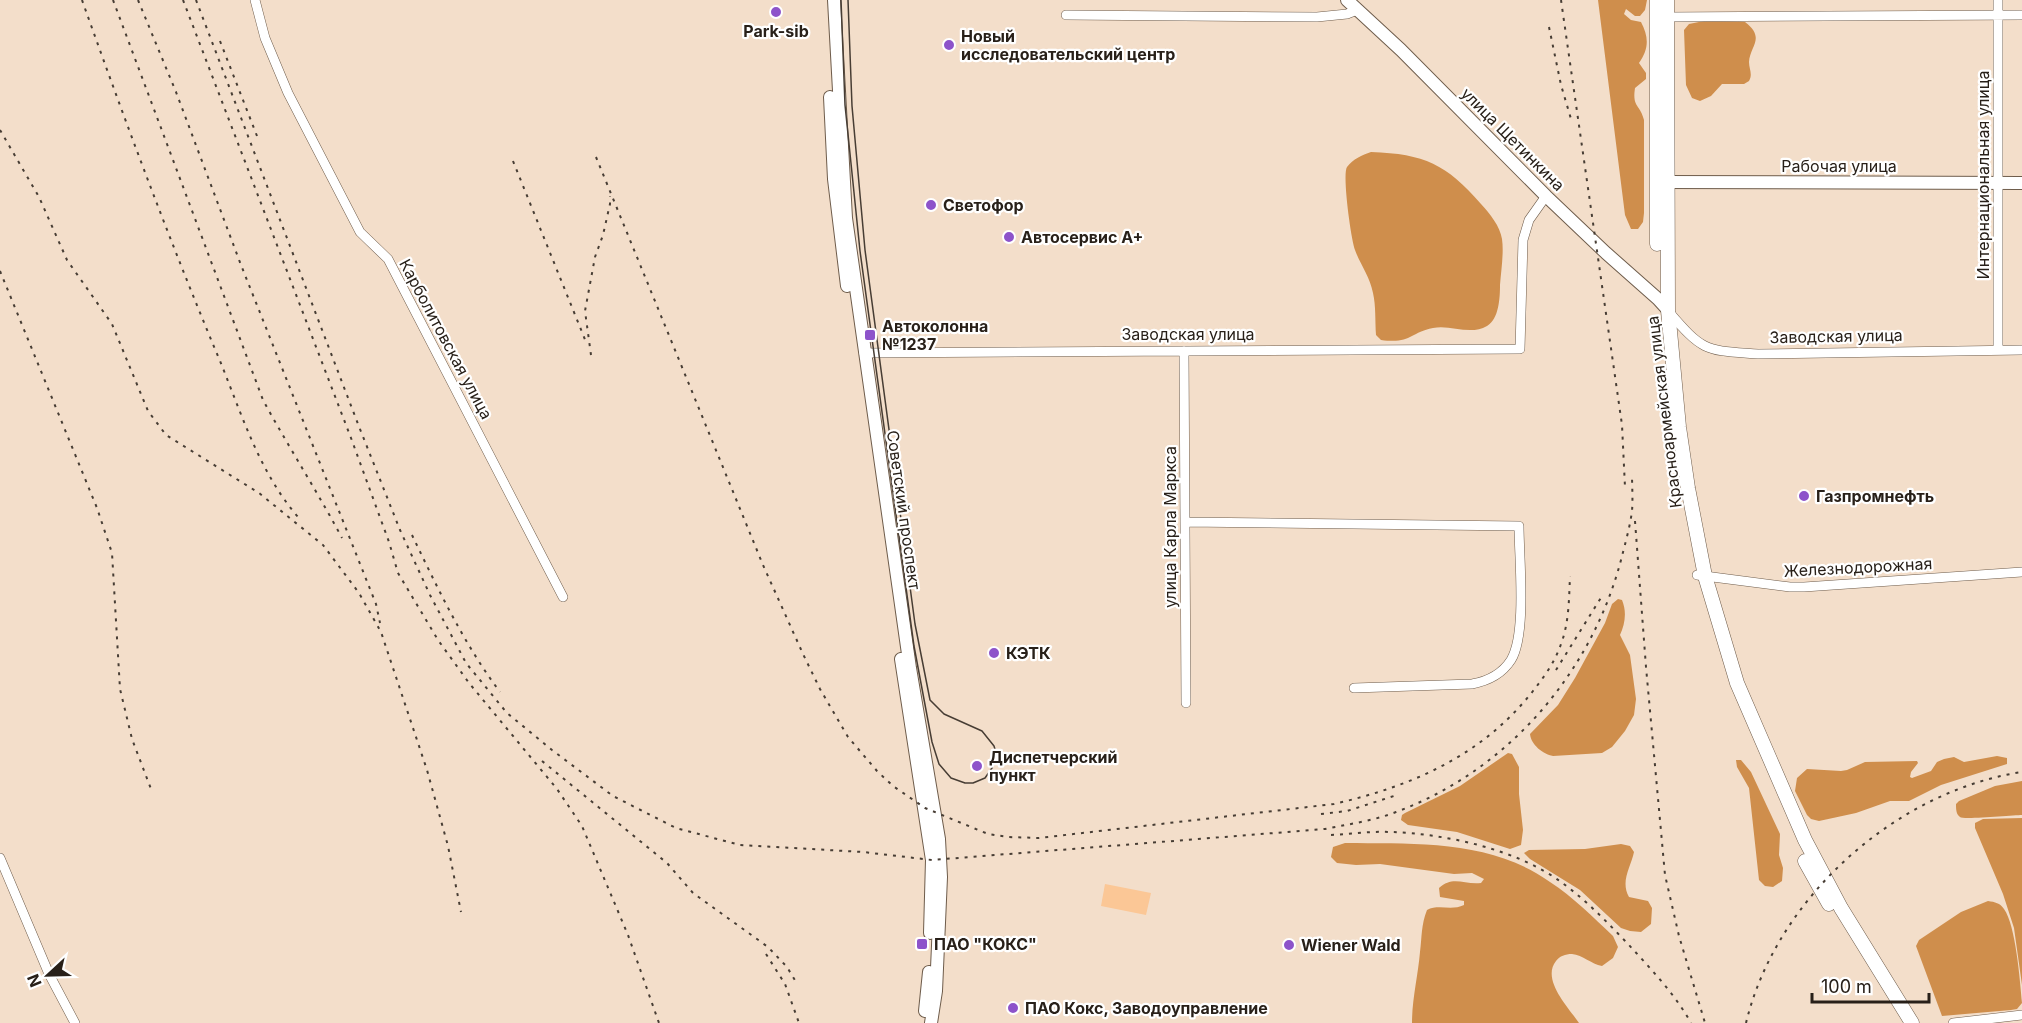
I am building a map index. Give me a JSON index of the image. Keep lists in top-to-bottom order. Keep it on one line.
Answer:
{"streets":{"main road":["улица Щетинкина","Рабочая улица","Красноармейская улица","Советский проспект"],"street":["Интернациональная улица","Заводская улица","Карболитовская улица","улица Карла Маркса","Железнодорожная"]},"crossings":[["улица Щетинкина","Заводская улица"],["улица Щетинкина","Красноармейская улица"],["Рабочая улица","Интернациональная улица"],["Рабочая улица","Красноармейская улица"],["Интернациональная улица","Заводская улица"],["Заводская улица","Красноармейская улица"],["Заводская улица","Советский проспект"],["Заводская улица","улица Карла Маркса"],["Красноармейская улица","Железнодорожная"]],"places":{"other":["Park-sib","Новый исследовательский центр","Светофор","Автосервис А+","Газпромнефть","КЭТК","Диспетчерский пункт","Wiener Wald","ПАО Кокс, Заводоуправление"],"transit":["Автоколонна №1237","ПАО \"КОКС\""]},"scale_bar":"100 m","north":"left"}
